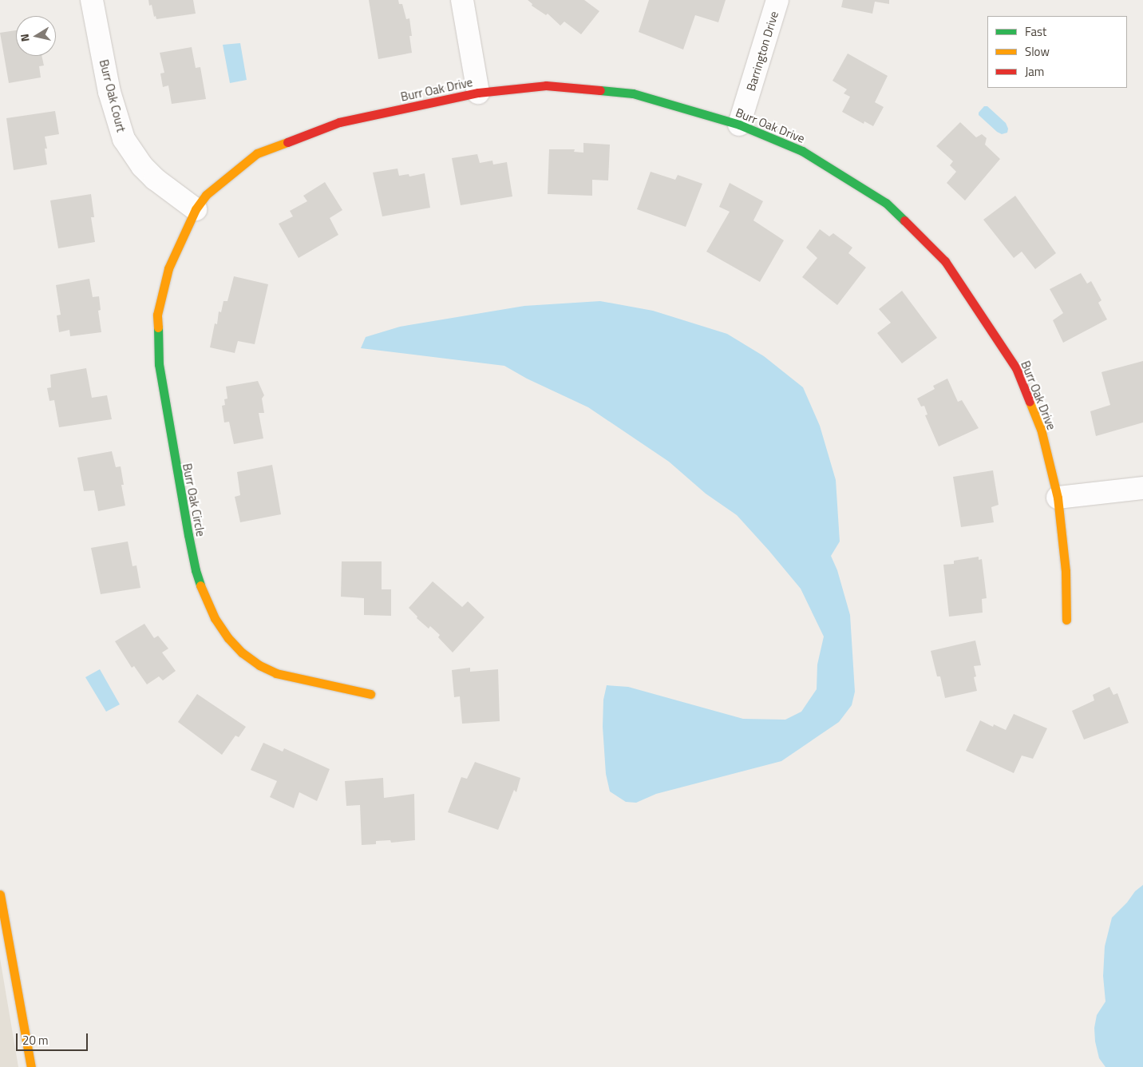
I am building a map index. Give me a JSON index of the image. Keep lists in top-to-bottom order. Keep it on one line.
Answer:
{"streets":{"street":["Barrington Drive","Burr Oak Drive","Burr Oak Court","Burr Oak Circle"]},"crossings":[["Barrington Drive","Burr Oak Drive"],["Burr Oak Drive","Burr Oak Court"],["Burr Oak Drive","Burr Oak Circle"],["Burr Oak Court","Burr Oak Circle"]],"legend":["Fast","Slow","Jam"],"scale_bar":"20 m","north":"left"}
